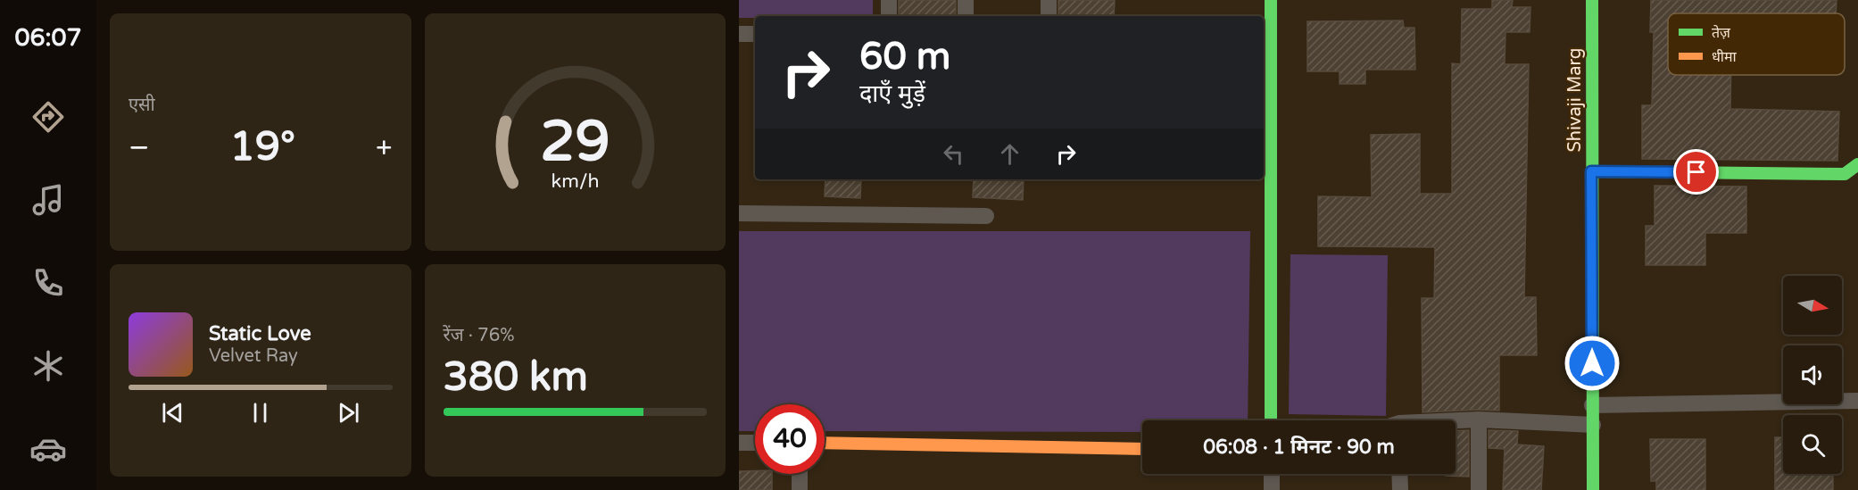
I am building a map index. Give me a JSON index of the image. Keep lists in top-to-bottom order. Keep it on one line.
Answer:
{"streets":{"street":["Shivaji Marg"]},"legend":["तेज़","धीमा"],"north":"right","page":{"tabs":"06:07","tile":["एसी",["रेंज · 76%","380 km"]],"turn":["60 m","दाएँ मुड़ें"],"heat":["−","19°","+"],"song":["Static Love","Velvet Ray"],"limit":"40","trip":"06:08 · 1 मिनट · 90 m","gauge":["29","km/h"]}}
